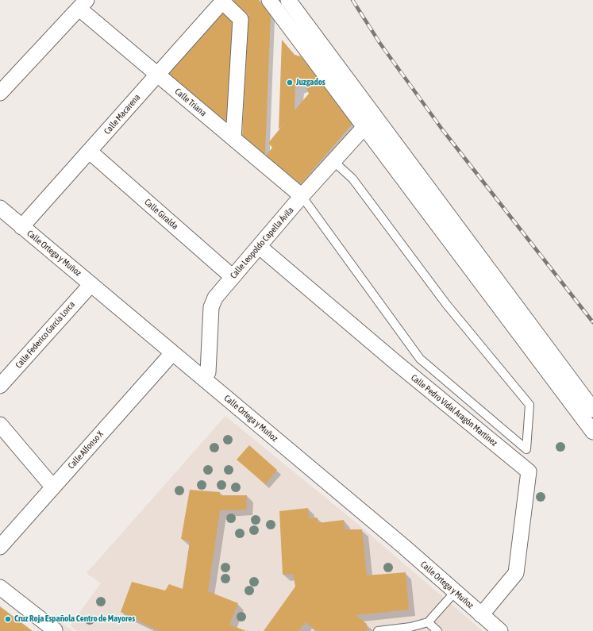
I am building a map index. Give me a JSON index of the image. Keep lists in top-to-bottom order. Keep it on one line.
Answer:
{"streets":{"street":["Calle Triana","Calle Macarena","Calle Giralda","Calle Leopoldo Capella Ávila","Calle Ortega y Muñoz","Calle Federico García Lorca","Calle Pedro Vidal Aragón Martínez","Calle Alfonso X"]},"crossings":[["Calle Triana","Calle Macarena"],["Calle Triana","Calle Leopoldo Capella Ávila"],["Calle Macarena","Calle Giralda"],["Calle Macarena","Calle Ortega y Muñoz"],["Calle Giralda","Calle Leopoldo Capella Ávila"],["Calle Leopoldo Capella Ávila","Calle Ortega y Muñoz"],["Calle Leopoldo Capella Ávila","Calle Pedro Vidal Aragón Martínez"],["Calle Ortega y Muñoz","Calle Federico García Lorca"],["Calle Ortega y Muñoz","Calle Pedro Vidal Aragón Martínez"],["Calle Ortega y Muñoz","Calle Alfonso X"]],"places":["Juzgados","Cruz Roja Española Centro de Mayores"]}
